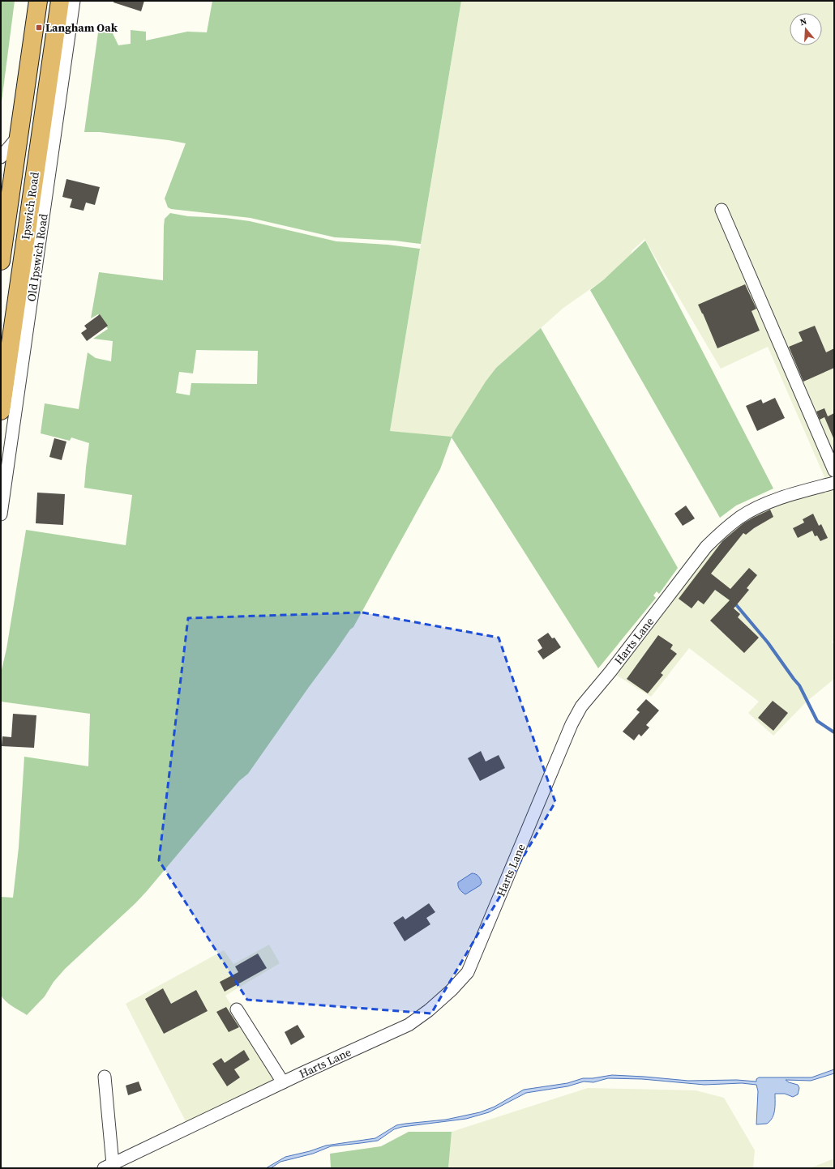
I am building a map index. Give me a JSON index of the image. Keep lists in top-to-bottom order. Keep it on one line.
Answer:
{"streets":{"highway":["Ipswich Road"],"street":["Old Ipswich Road","Harts Lane"]},"places":{"transit":["Langham Oak"]},"north":"top"}
